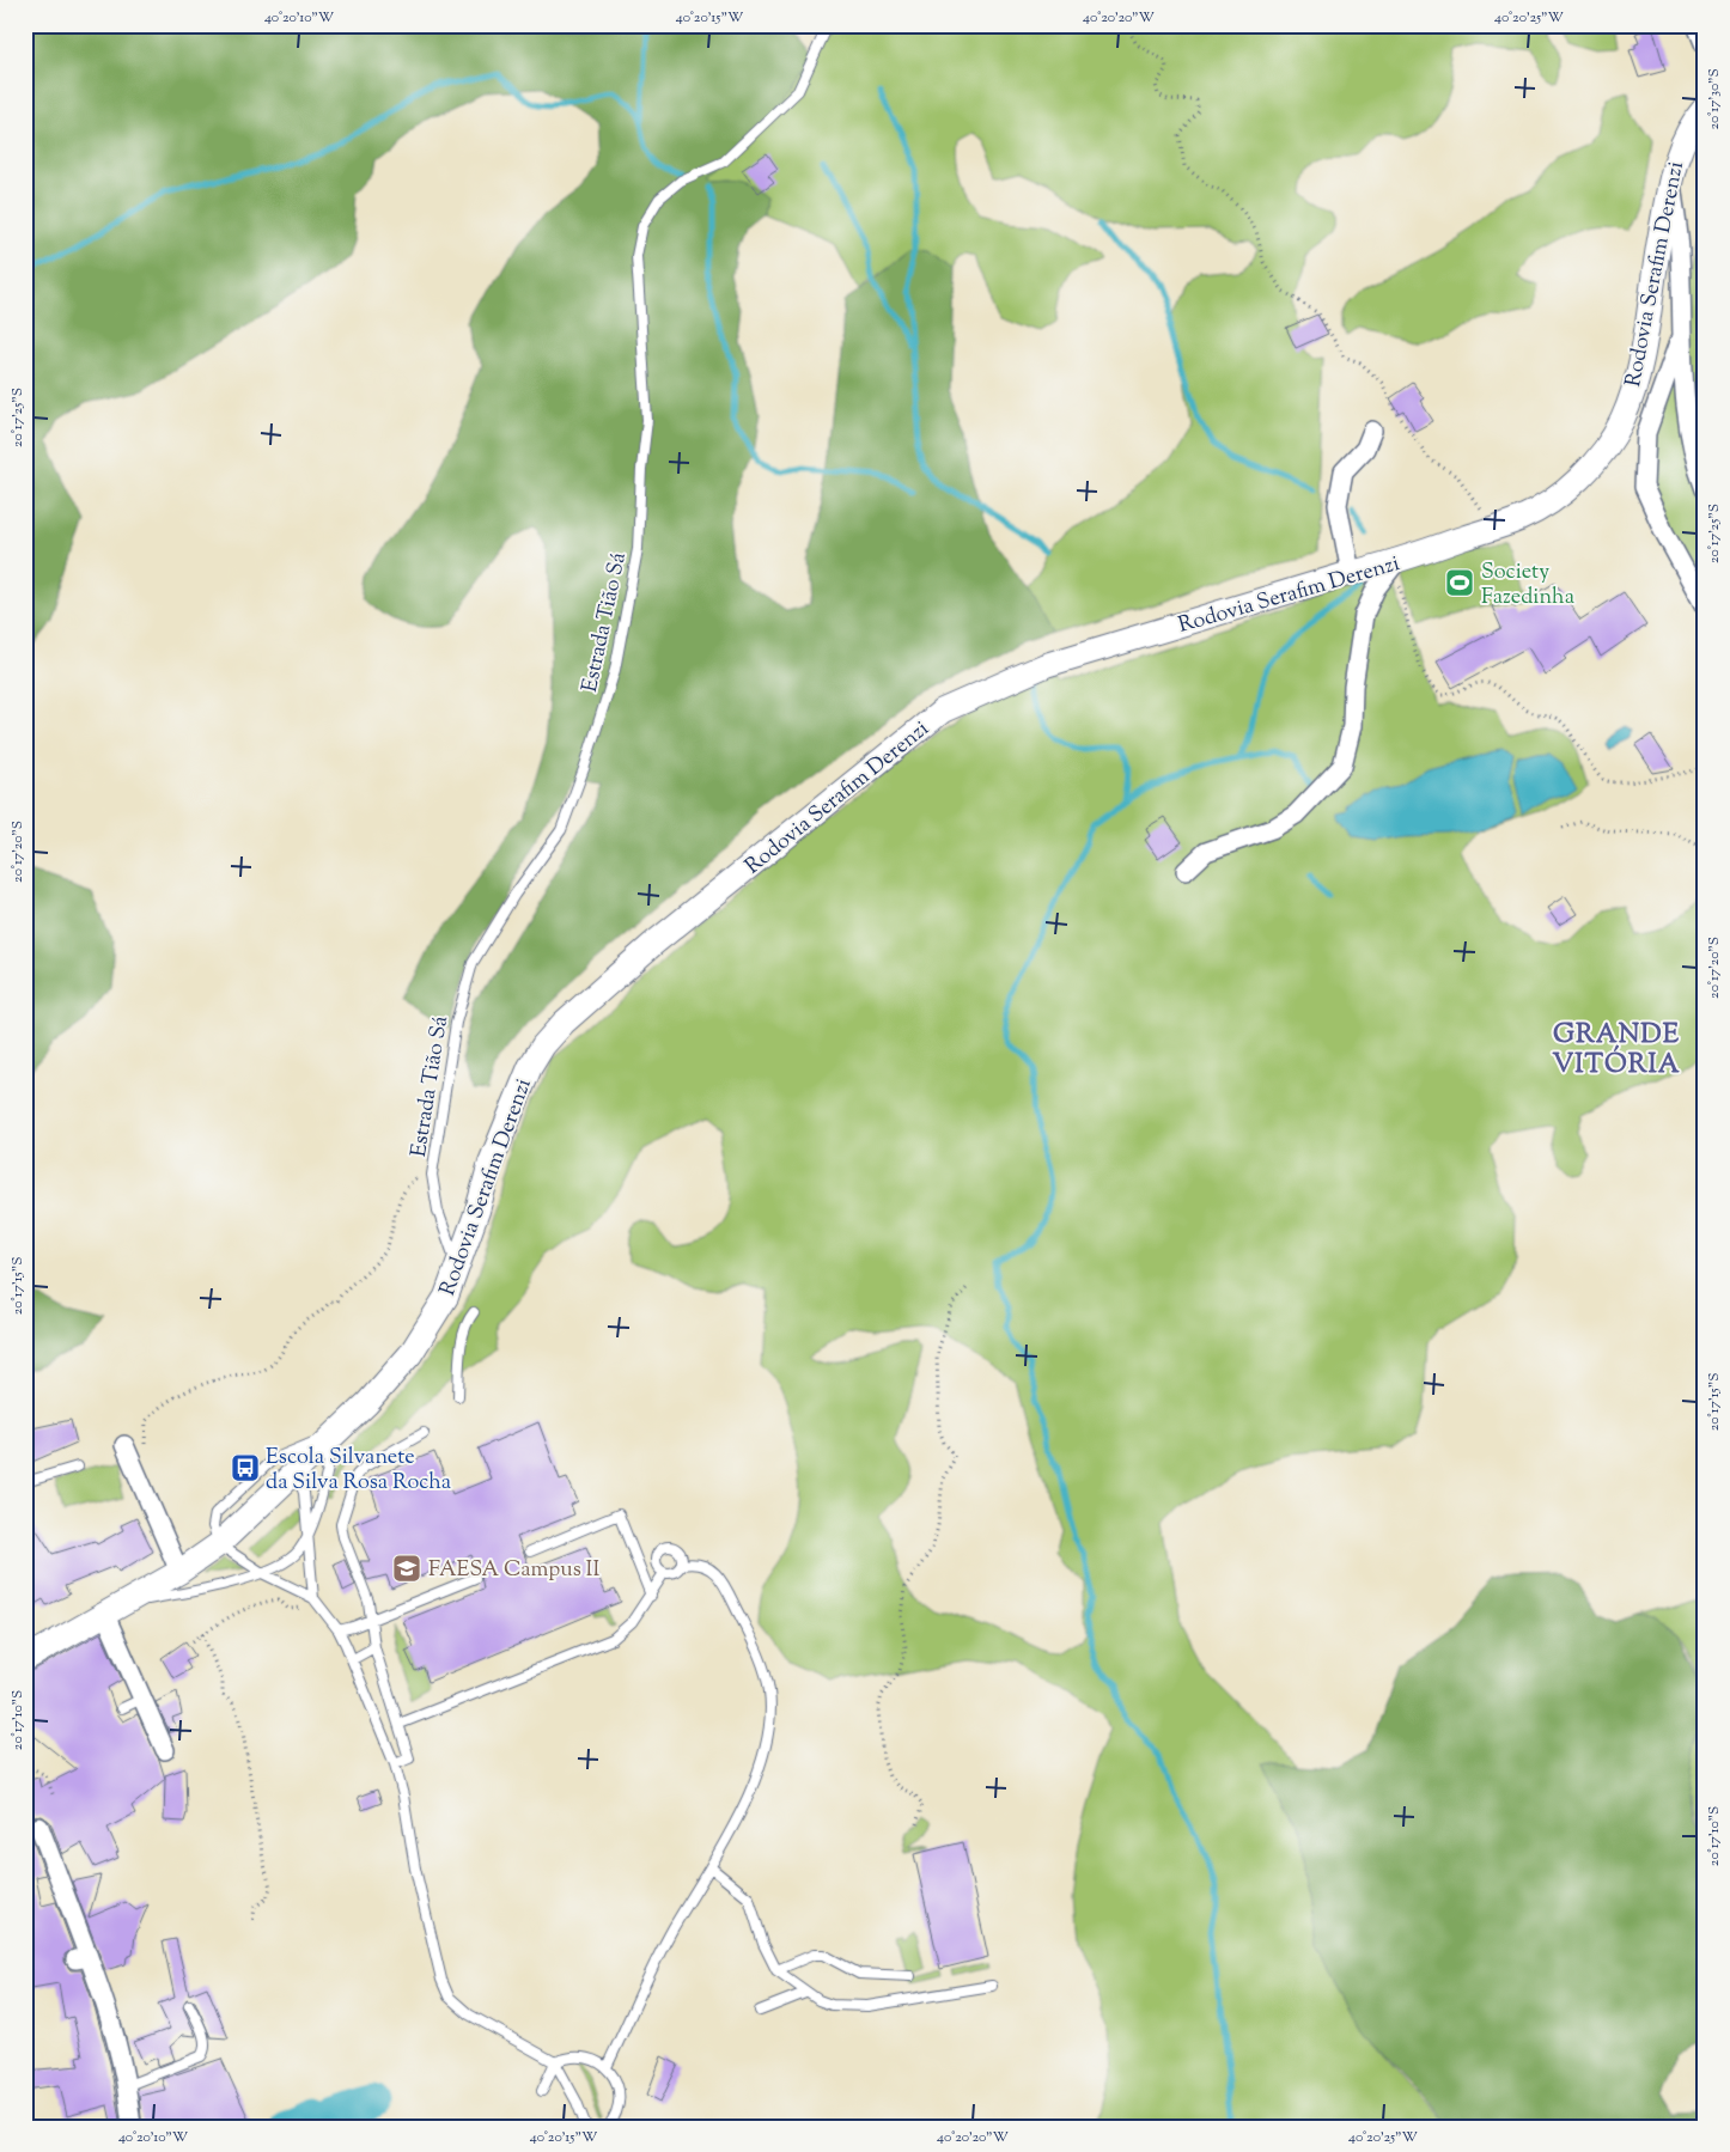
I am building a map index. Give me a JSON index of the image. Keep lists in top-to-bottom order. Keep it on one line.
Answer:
{"streets":{"main road":["Rodovia Serafim Derenzi"],"lane":["Estrada Tião Sá"]},"crossings":[["Rodovia Serafim Derenzi","Estrada Tião Sá"]],"districts":["GRANDE VITÓRIA"],"places":{"sports":["Society Fazedinha"],"bus stop":["Escola Silvanete da Silva Rosa Rocha"],"school or university":["FAESA Campus II"]},"coordinates":["40°20'10\"W","40°20'15\"W","40°20'20\"W","40°20'25\"W","20°17'30\"S","20°17'25\"S","20°17'20\"S","20°17'15\"S","20°17'10\"S"]}
